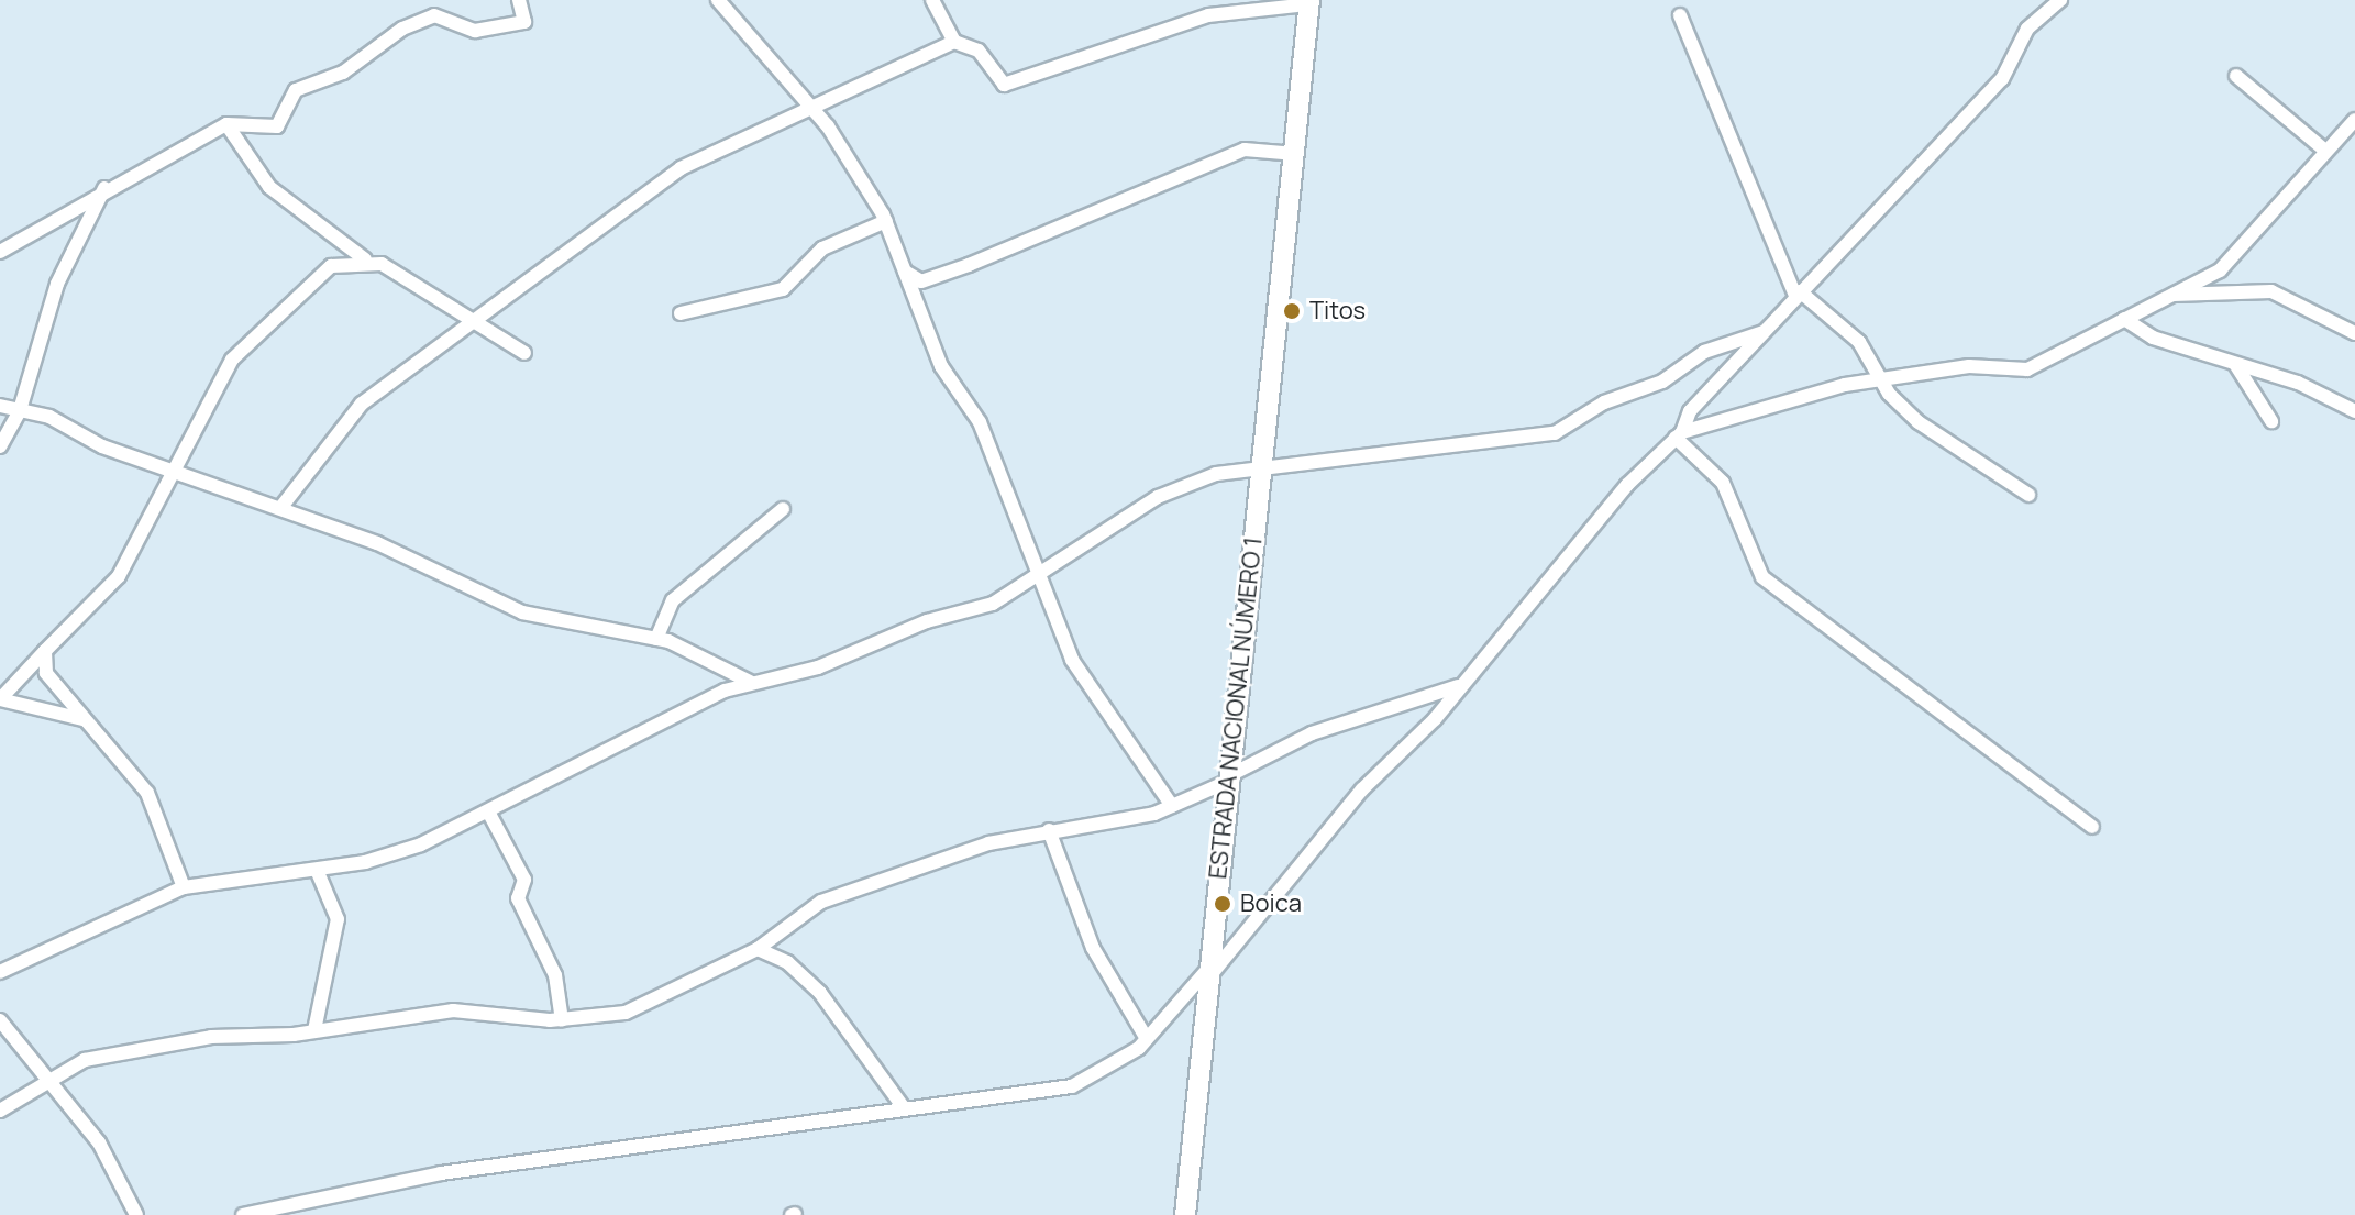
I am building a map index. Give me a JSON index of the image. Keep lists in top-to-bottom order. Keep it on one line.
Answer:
{"streets":{"highway":["ESTRADA NACIONAL NÚMERO 1"]},"places":["Titos","Boica"]}
